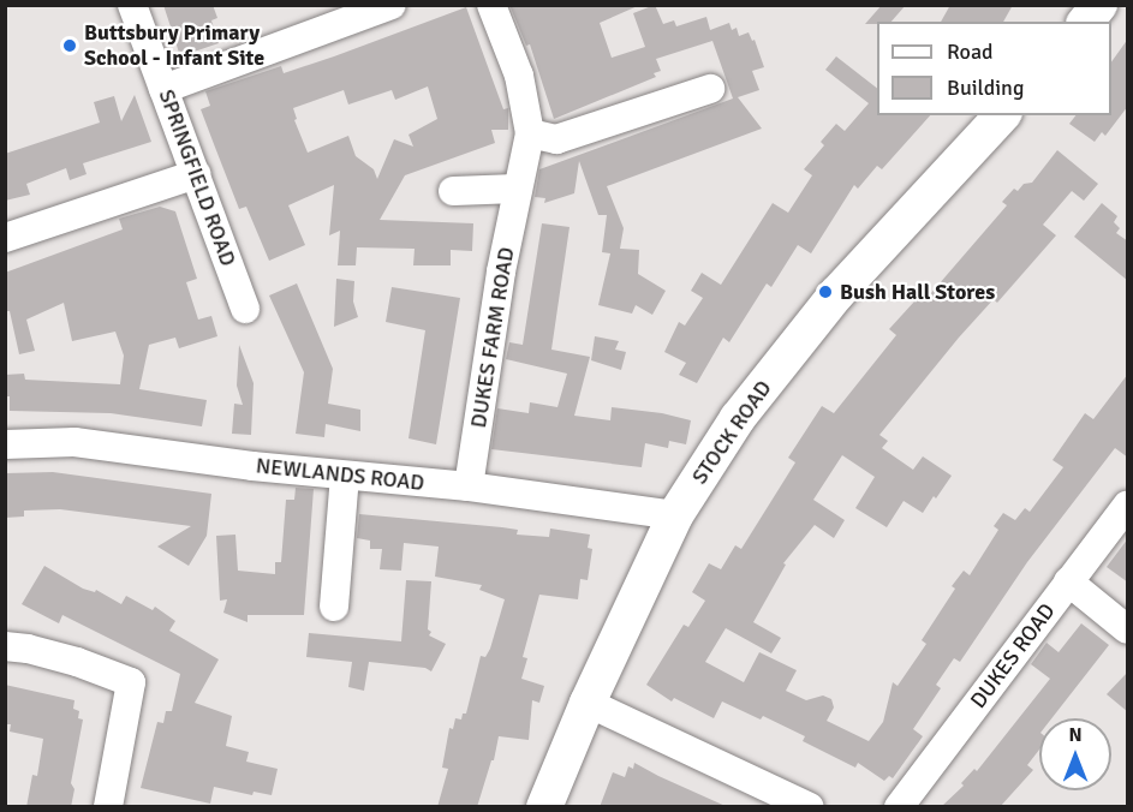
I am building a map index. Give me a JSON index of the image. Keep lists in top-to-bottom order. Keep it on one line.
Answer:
{"streets":{"main road":["STOCK ROAD"],"street":["SPRINGFIELD ROAD","DUKES FARM ROAD","NEWLANDS ROAD","DUKES ROAD"]},"crossings":[["DUKES FARM ROAD","NEWLANDS ROAD"],["STOCK ROAD","NEWLANDS ROAD"]],"places":["Buttsbury Primary School - Infant Site","Bush Hall Stores"],"legend":["Road","Building"],"north":"top"}
